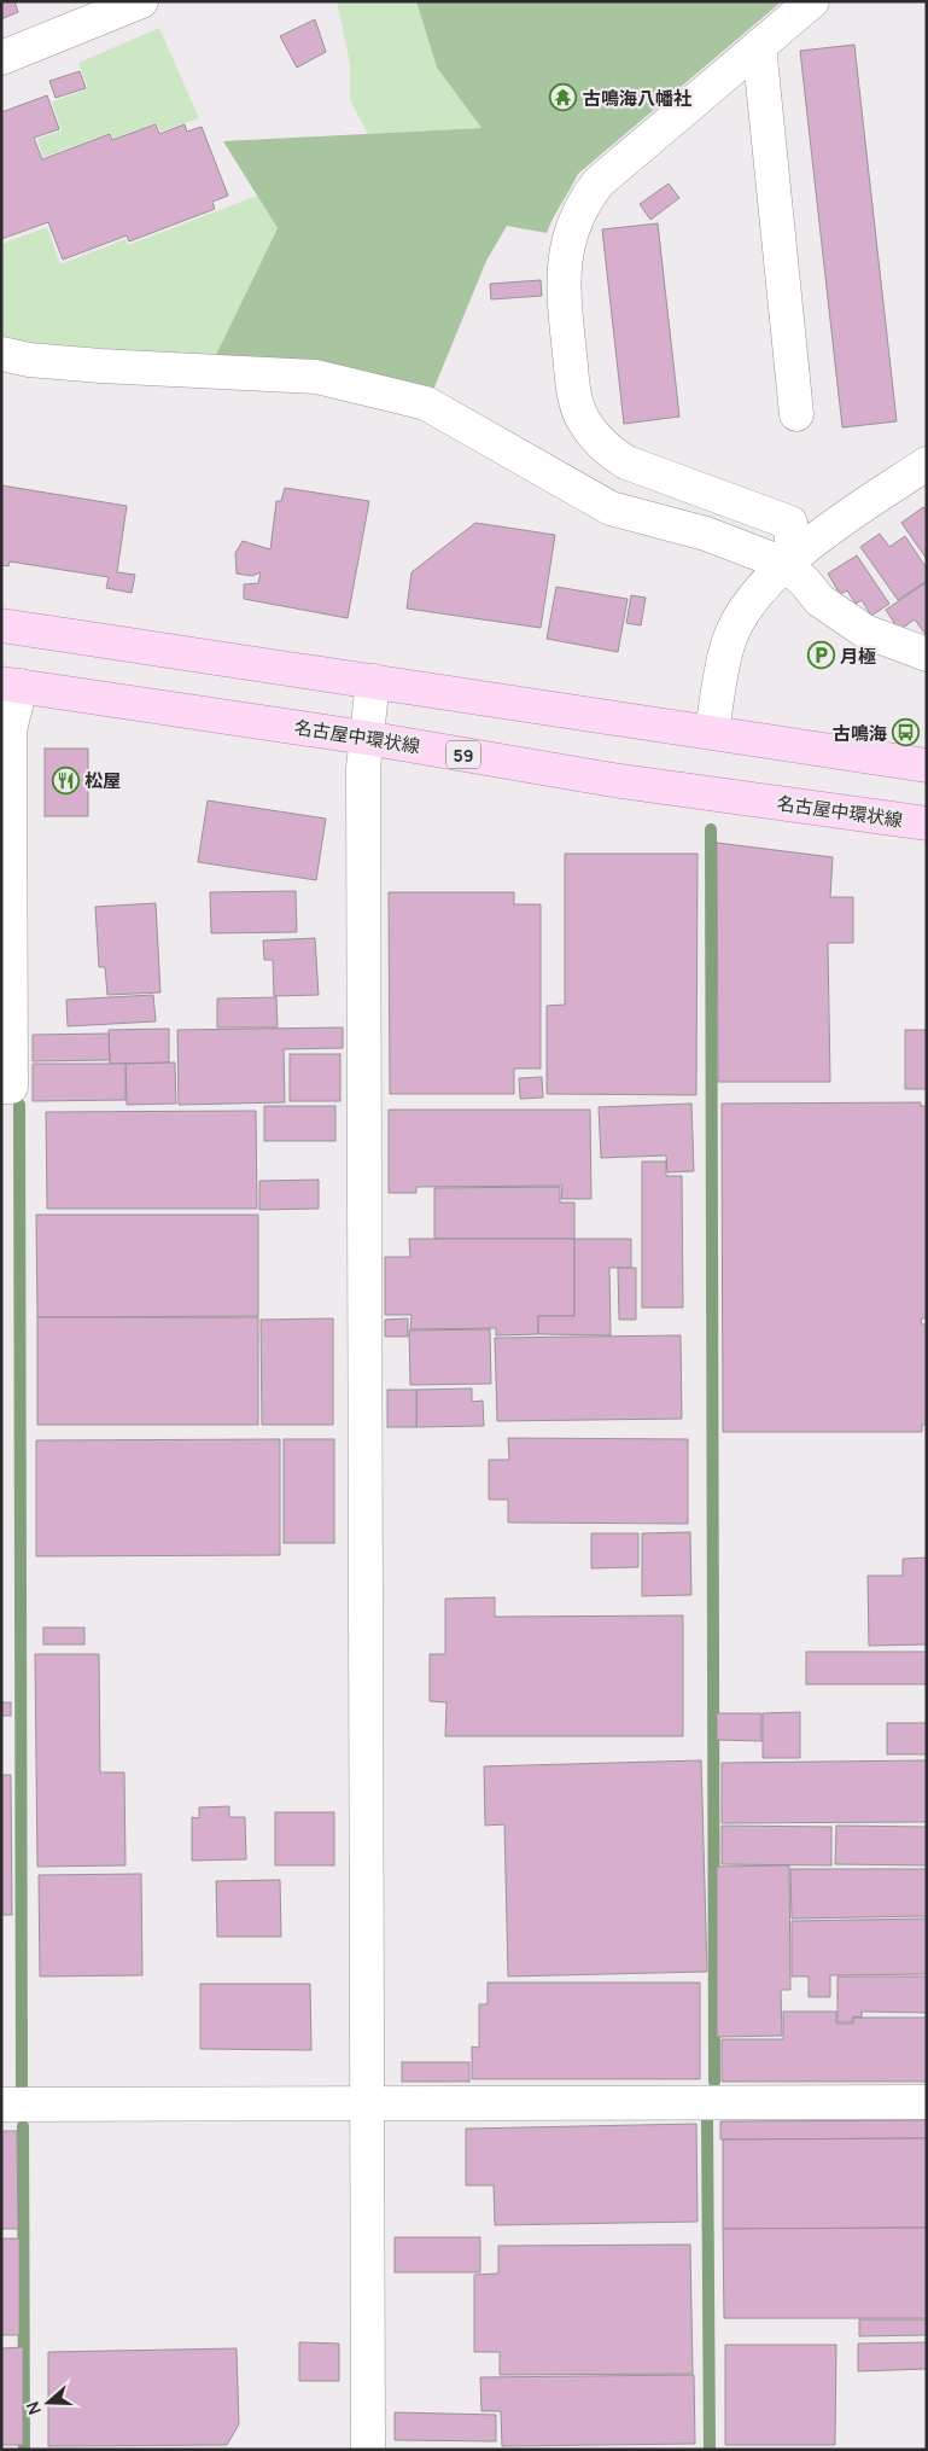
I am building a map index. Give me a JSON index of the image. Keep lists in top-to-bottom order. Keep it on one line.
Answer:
{"streets":{"main road":["名古屋中環状線","59"]},"places":{"temple":["古鳴海八幡社"],"parking":["月極"],"bus stop":["古鳴海"],"restaurant":["松屋"]},"north":"left"}
